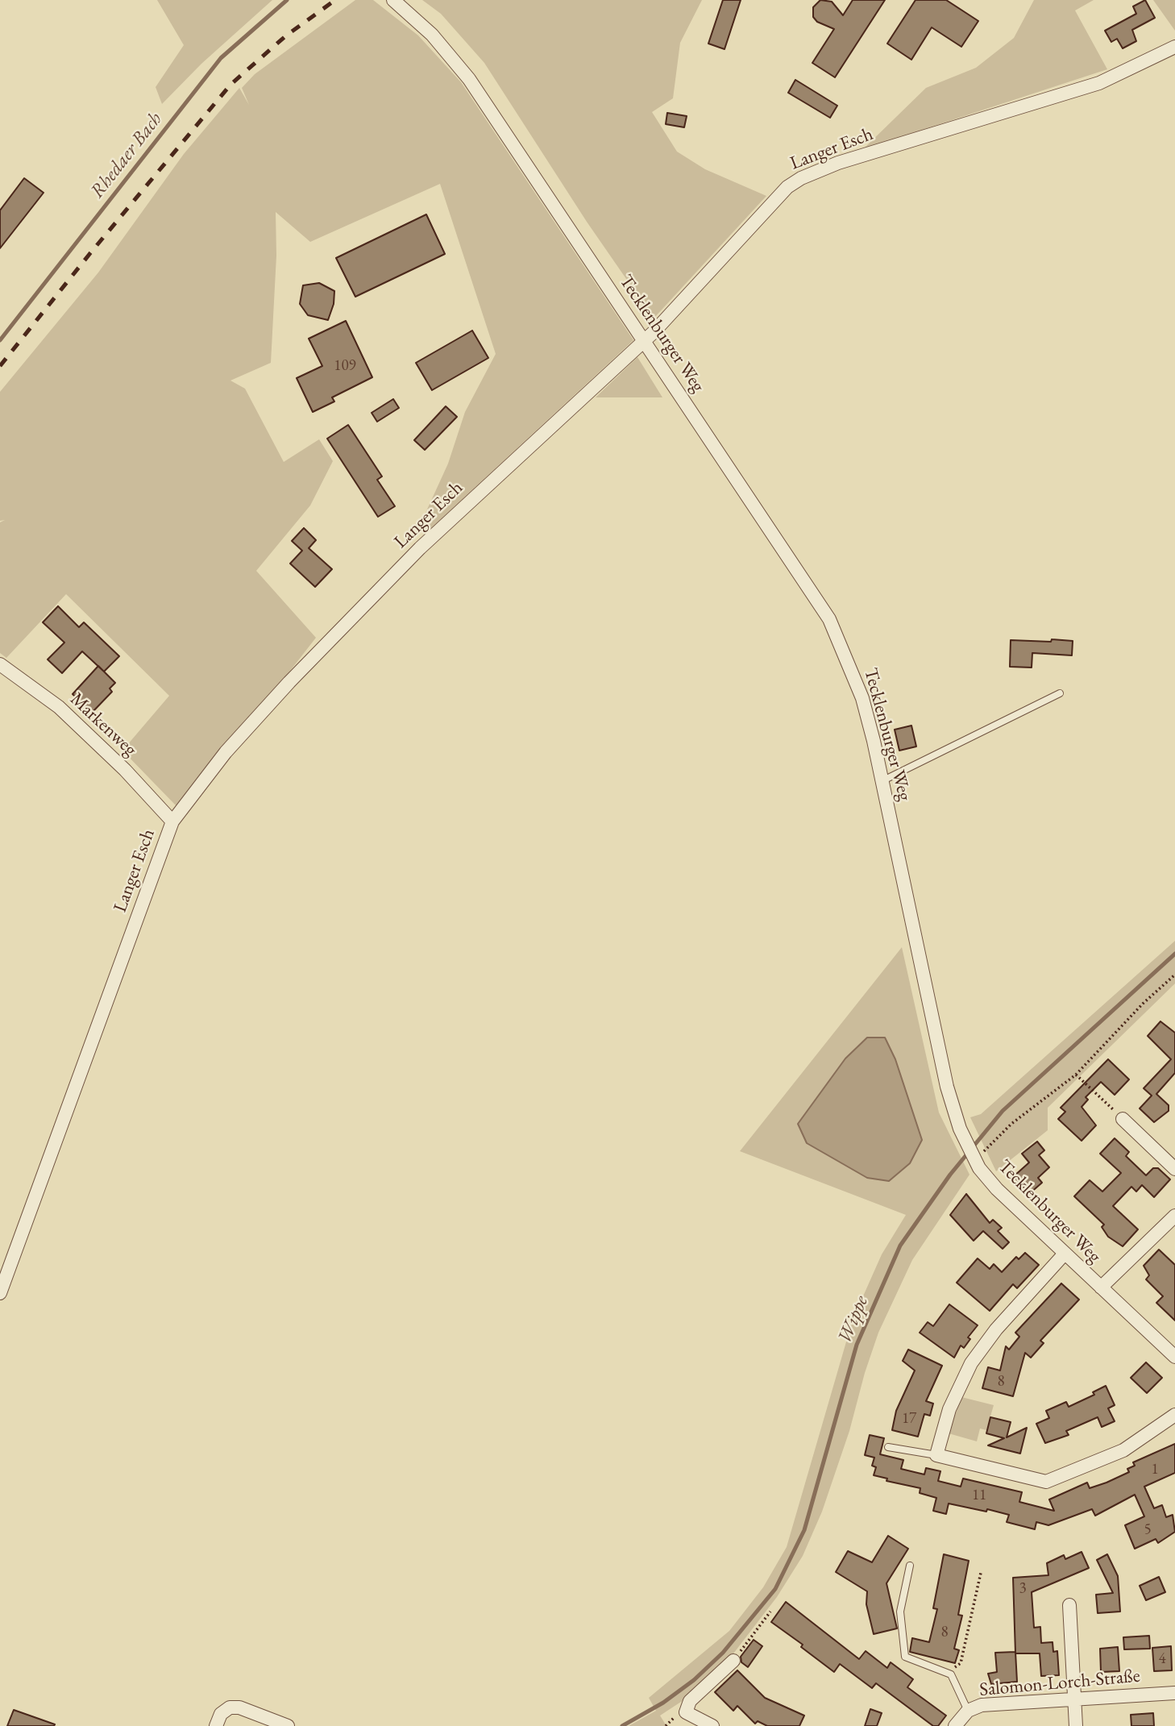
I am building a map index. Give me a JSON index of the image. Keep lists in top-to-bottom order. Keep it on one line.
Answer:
{"streets":{"street":["Langer Esch","Tecklenburger Weg","Markenweg","Salomon-Lorch-Straße"]},"crossings":[["Langer Esch","Tecklenburger Weg"],["Langer Esch","Markenweg"]],"water":["Rhedaer Bach","Wippe"],"house_numbers":["109","8","17","1","11","5","3","8","4"]}
